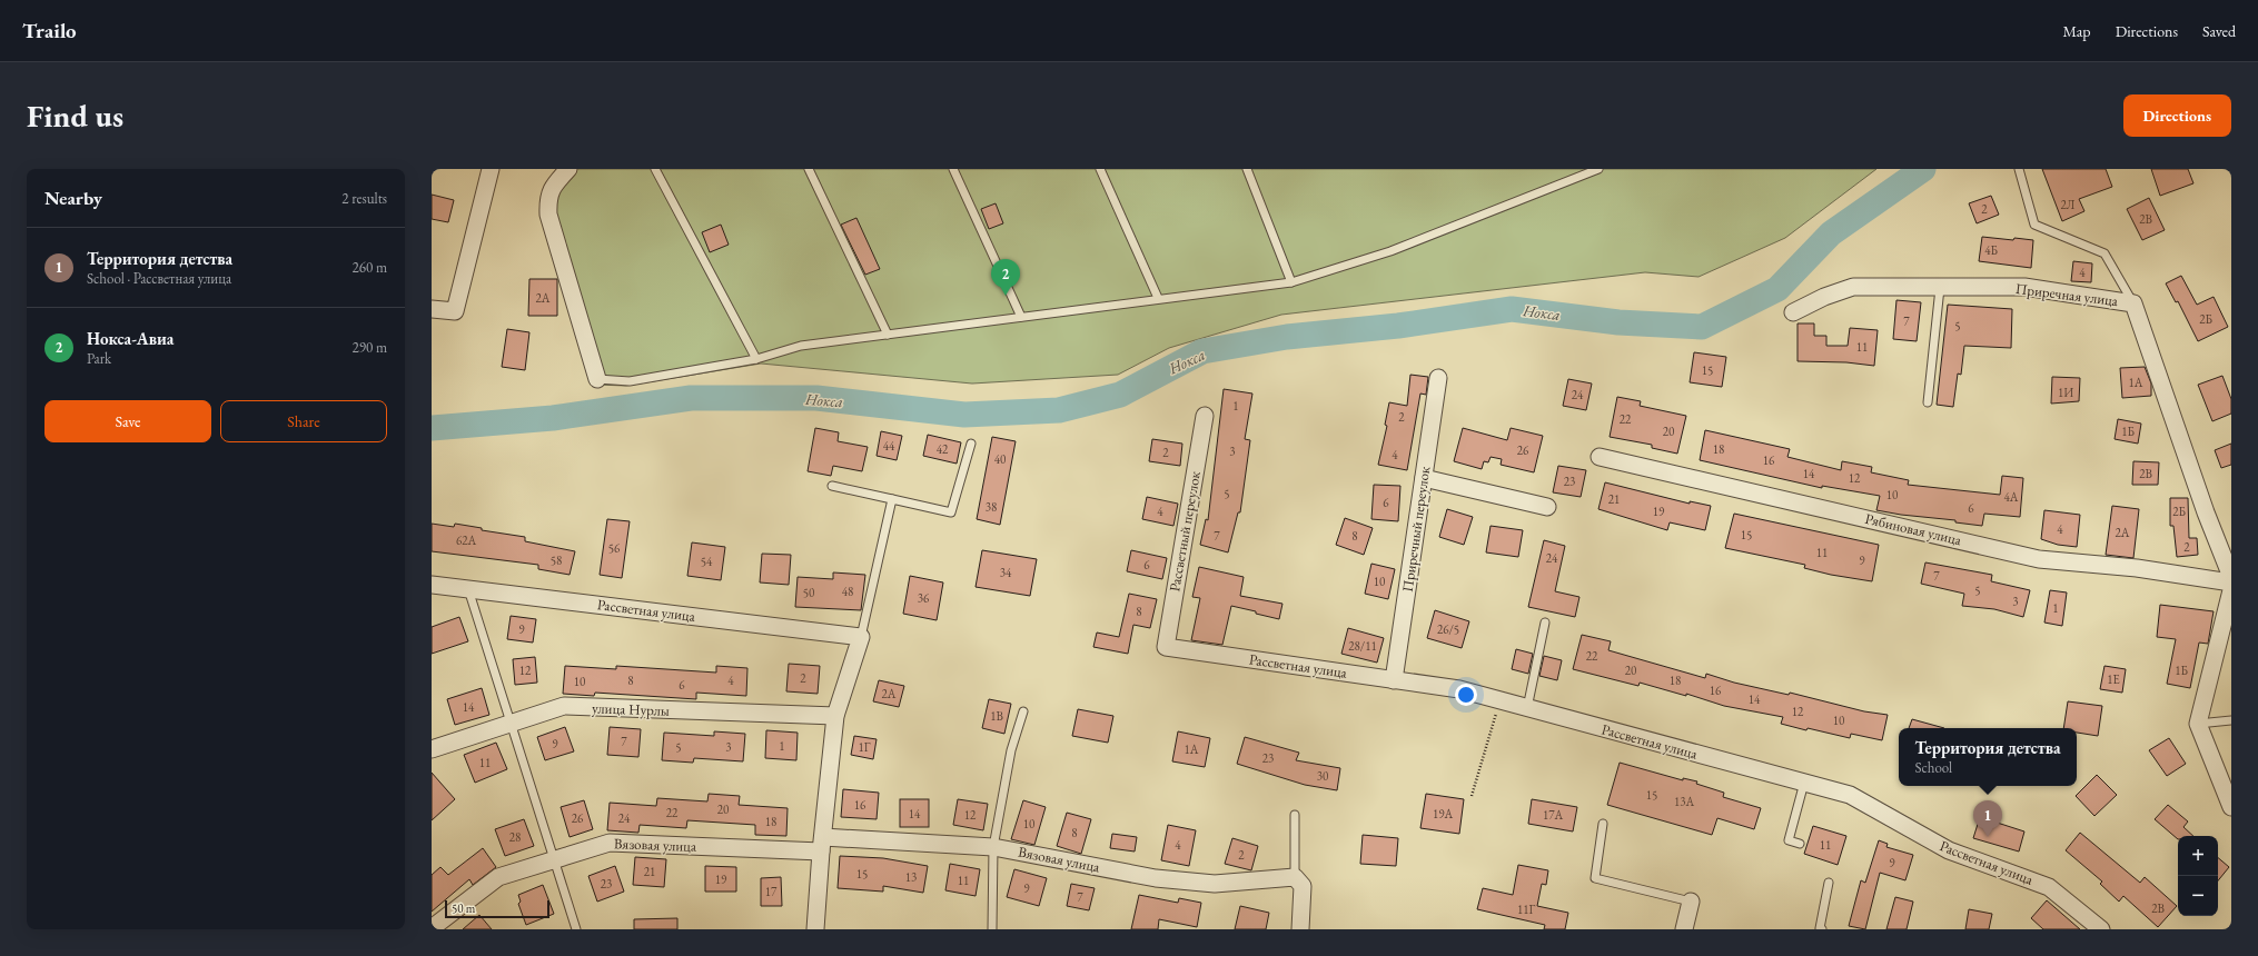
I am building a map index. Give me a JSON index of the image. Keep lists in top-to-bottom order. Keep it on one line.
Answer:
{"streets":{"street":["Приречная улица","Приречный переулок","Рябиновая улица","Рассветный переулок","Рассветная улица","улица Нурлы","Вязовая улица"]},"crossings":[["Приречный переулок","Рассветная улица"],["Рассветный переулок","Рассветная улица"]],"water":["Нокса"],"house_numbers":["2Л","2","2В","4Б","4","2А","2Б","7","5","11","15","1А","1И","24","1","2","22","20","1Б","44","42","18","26","3","2","4","40","16","14","2В","12","23","5","10","4А","21","6","38","6","4","19","2Б","4","2А","15","7","8","62А","2","56","11","24","58","9","54","6","34","7","10","5","48","50","36","3","1","8","9","26/5","28/11","22","12","20","1Б","2","1Е","8","4","18","10","6","16","2А","14","14","12","1В","10","7","9","1","5","3","1Г","1А","23","11","30","15","13А","16","20","22","14","19А","12","17А","26","24","18","10","8","28","4","11","2","9","21","15","13","19","11","23","9","17","7","2В","11Г"],"scale_bar":"50 m","page":{"header":"Trailo","nav":["Map","Directions","Saved"],"buttons":["Directions",["Save","Share"]],"title":"Find us","heading":["Nearby","2 results"],"list":[{"mark":"1","name":"Территория детства","note":"School · Рассветная улица","value":"260 m"},{"mark":"2","name":"Нокса-Авиа","note":"Park","value":"290 m"}],"pins":["2","1"],"popup":["Территория детства","School"],"map_buttons":["+","−"],"scale":"50 m"}}
